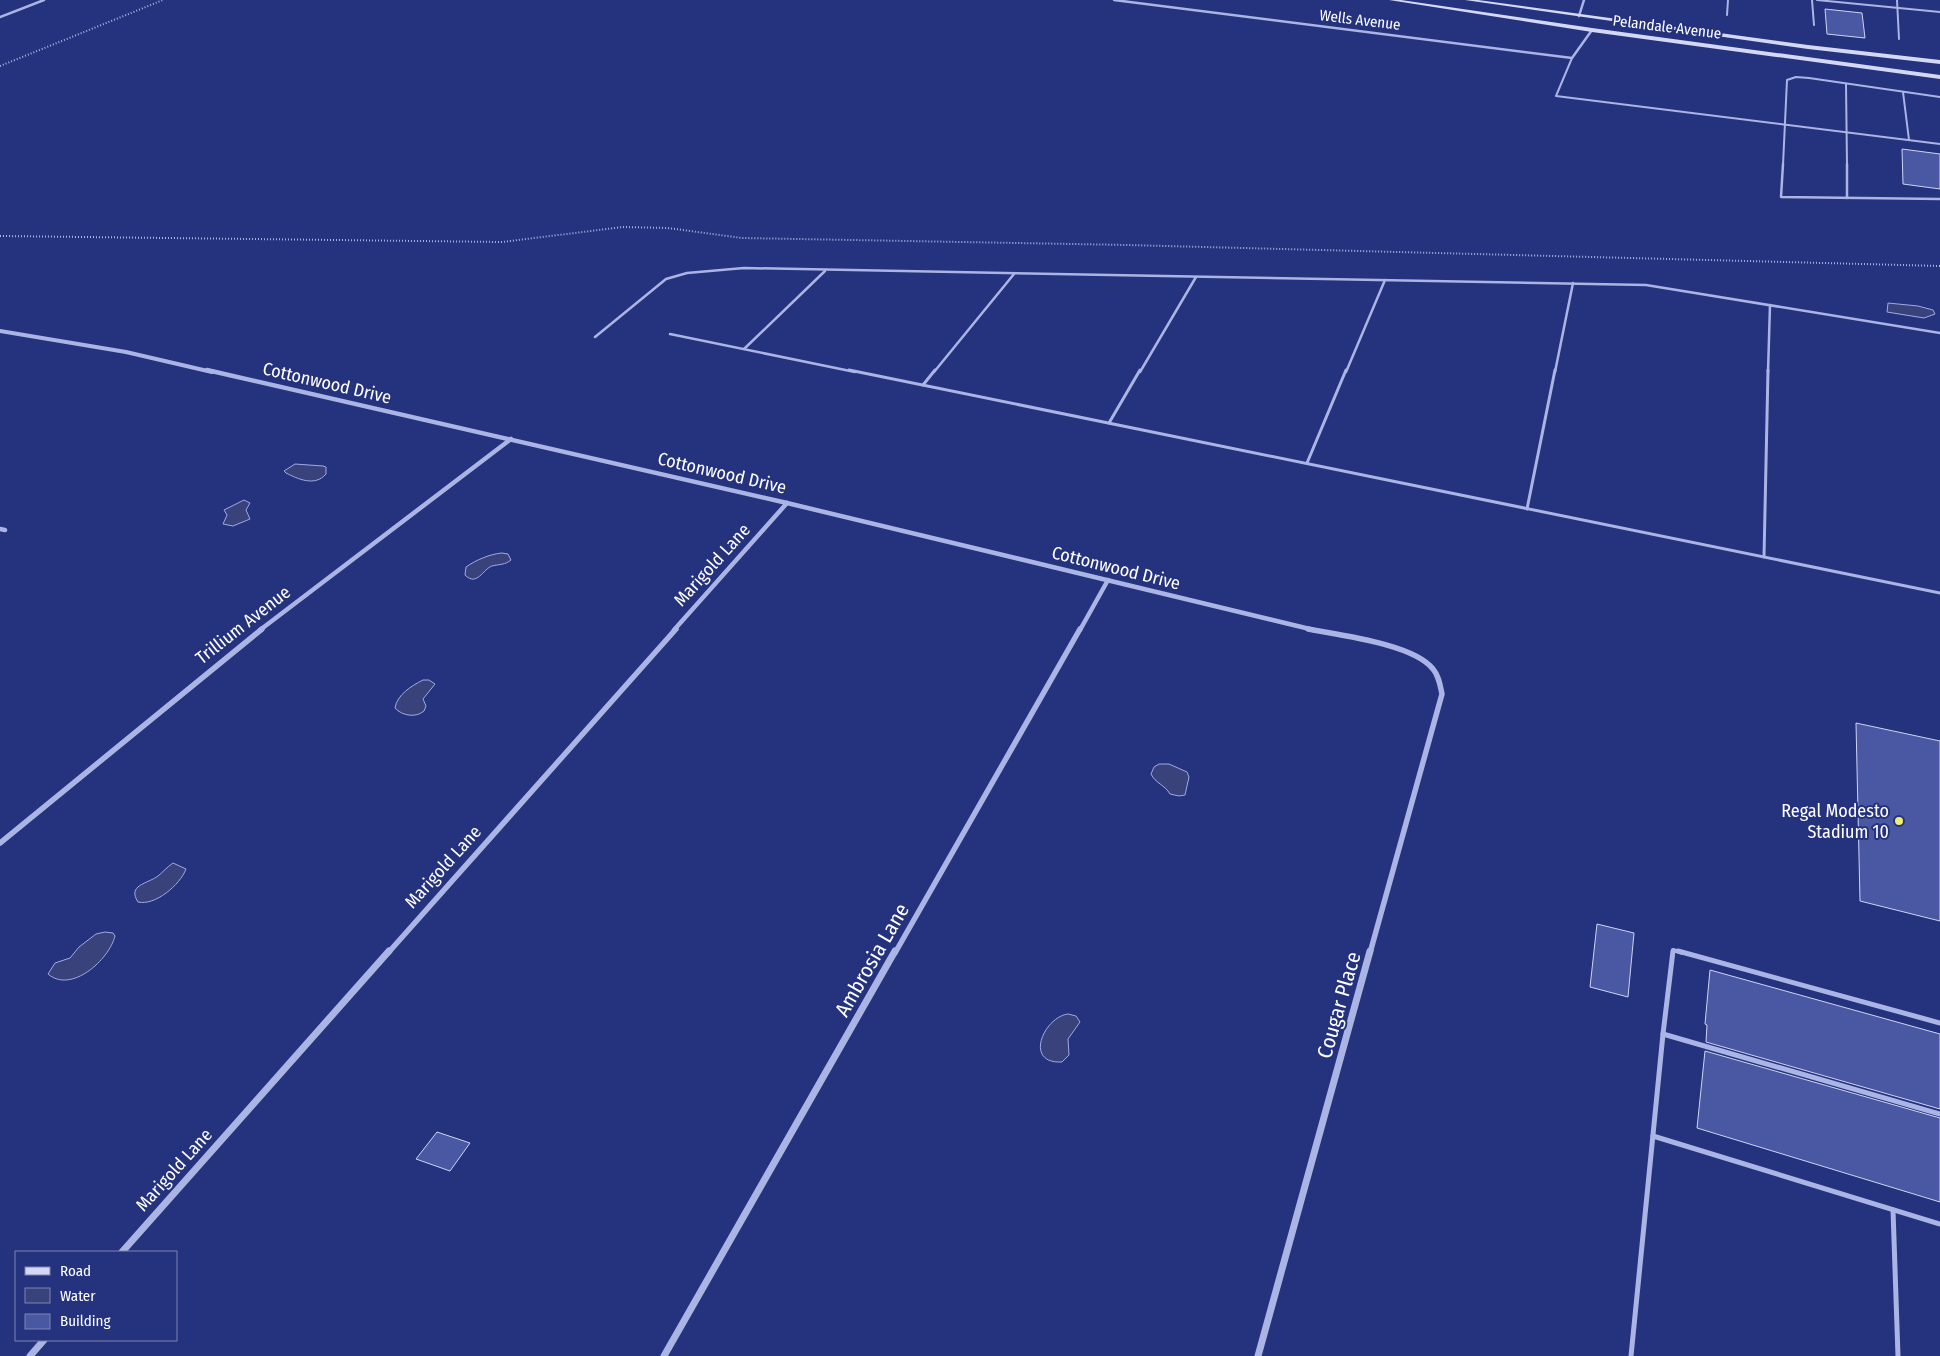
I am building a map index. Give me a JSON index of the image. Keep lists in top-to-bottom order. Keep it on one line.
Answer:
{"streets":{"main road":["Pelandale Avenue"],"street":["Wells Avenue","Cottonwood Drive","Marigold Lane","Trillium Avenue","Ambrosia Lane","Cougar Place"]},"crossings":[["Cottonwood Drive","Marigold Lane"],["Cottonwood Drive","Trillium Avenue"],["Cottonwood Drive","Ambrosia Lane"],["Cottonwood Drive","Cougar Place"]],"places":["Regal Modesto Stadium 10"],"legend":["Road","Water","Building"]}
